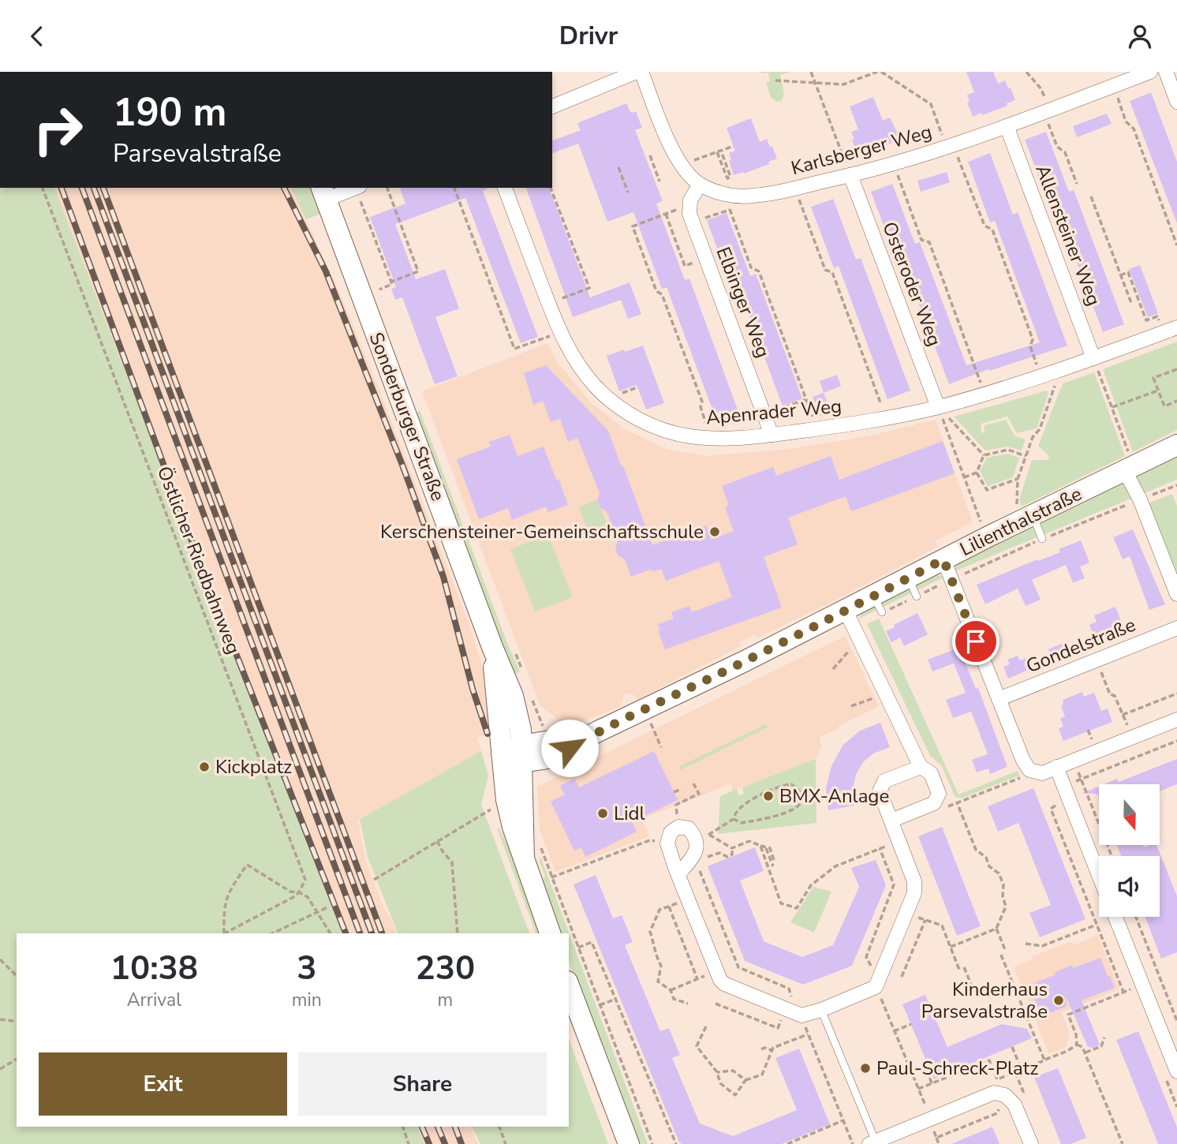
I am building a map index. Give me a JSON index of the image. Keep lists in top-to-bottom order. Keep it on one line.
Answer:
{"streets":{"street":["Karlsberger Weg","Allensteiner Weg","Osteroder Weg","Elbinger Weg","Apenrader Weg","Sonderburger Straße","Lilienthalstraße","Gondelstraße"],"path":["Östlicher Riedbahnweg"]},"crossings":[["Karlsberger Weg","Allensteiner Weg"],["Karlsberger Weg","Osteroder Weg"],["Allensteiner Weg","Apenrader Weg"],["Osteroder Weg","Apenrader Weg"],["Elbinger Weg","Apenrader Weg"],["Sonderburger Straße","Lilienthalstraße"]],"places":["Kerschensteiner-Gemeinschaftsschule","Kickplatz","BMX-Anlage","Lidl","Kinderhaus Parsevalstraße","Paul-Schreck-Platz"],"north":"bottom","page":{"header":"Drivr","turn":["190 m","Parsevalstraße"],"eta":["10:38","Arrival","3","min","230","m"],"buttons":["Exit","Share"]}}
